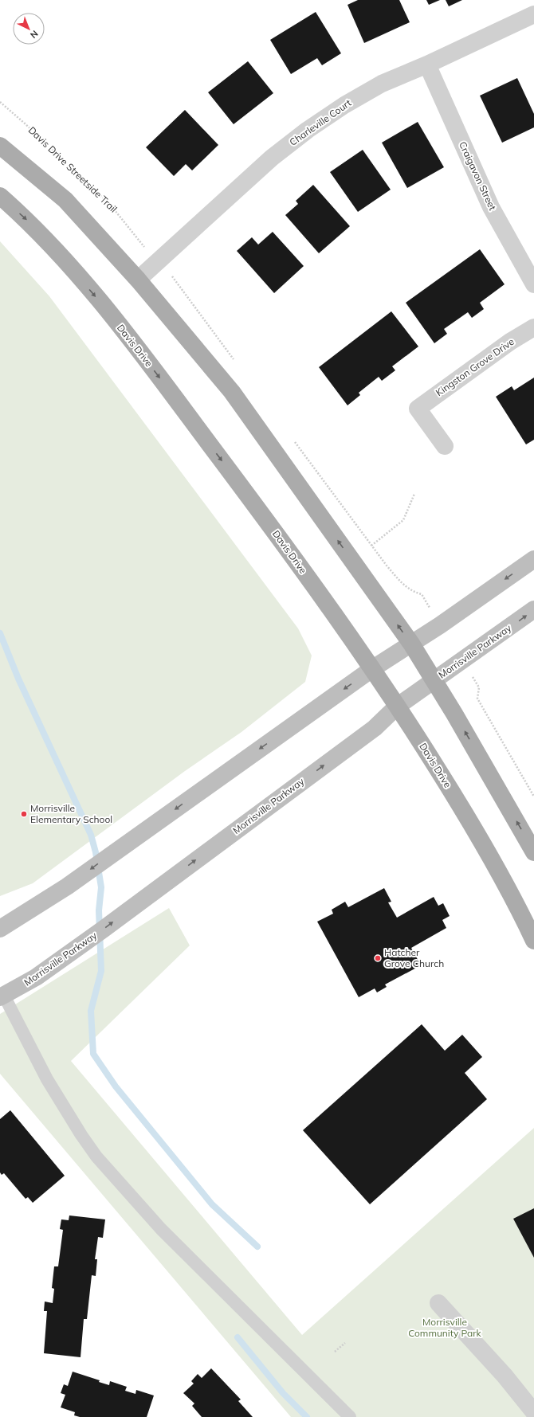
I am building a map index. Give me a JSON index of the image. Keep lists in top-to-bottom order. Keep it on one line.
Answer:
{"streets":{"main road":["Davis Drive","Morrisville Parkway"],"street":["Charleville Court","Craigavon Street","Kingston Grove Drive"],"path":["Davis Drive Streetside Trail"]},"crossings":[["Charleville Court","Craigavon Street"],["Davis Drive","Morrisville Parkway"]],"parks":["Morrisville Community Park"],"places":["Morrisville Elementary School","Hatcher Grove Church"],"north":"bottom right"}
